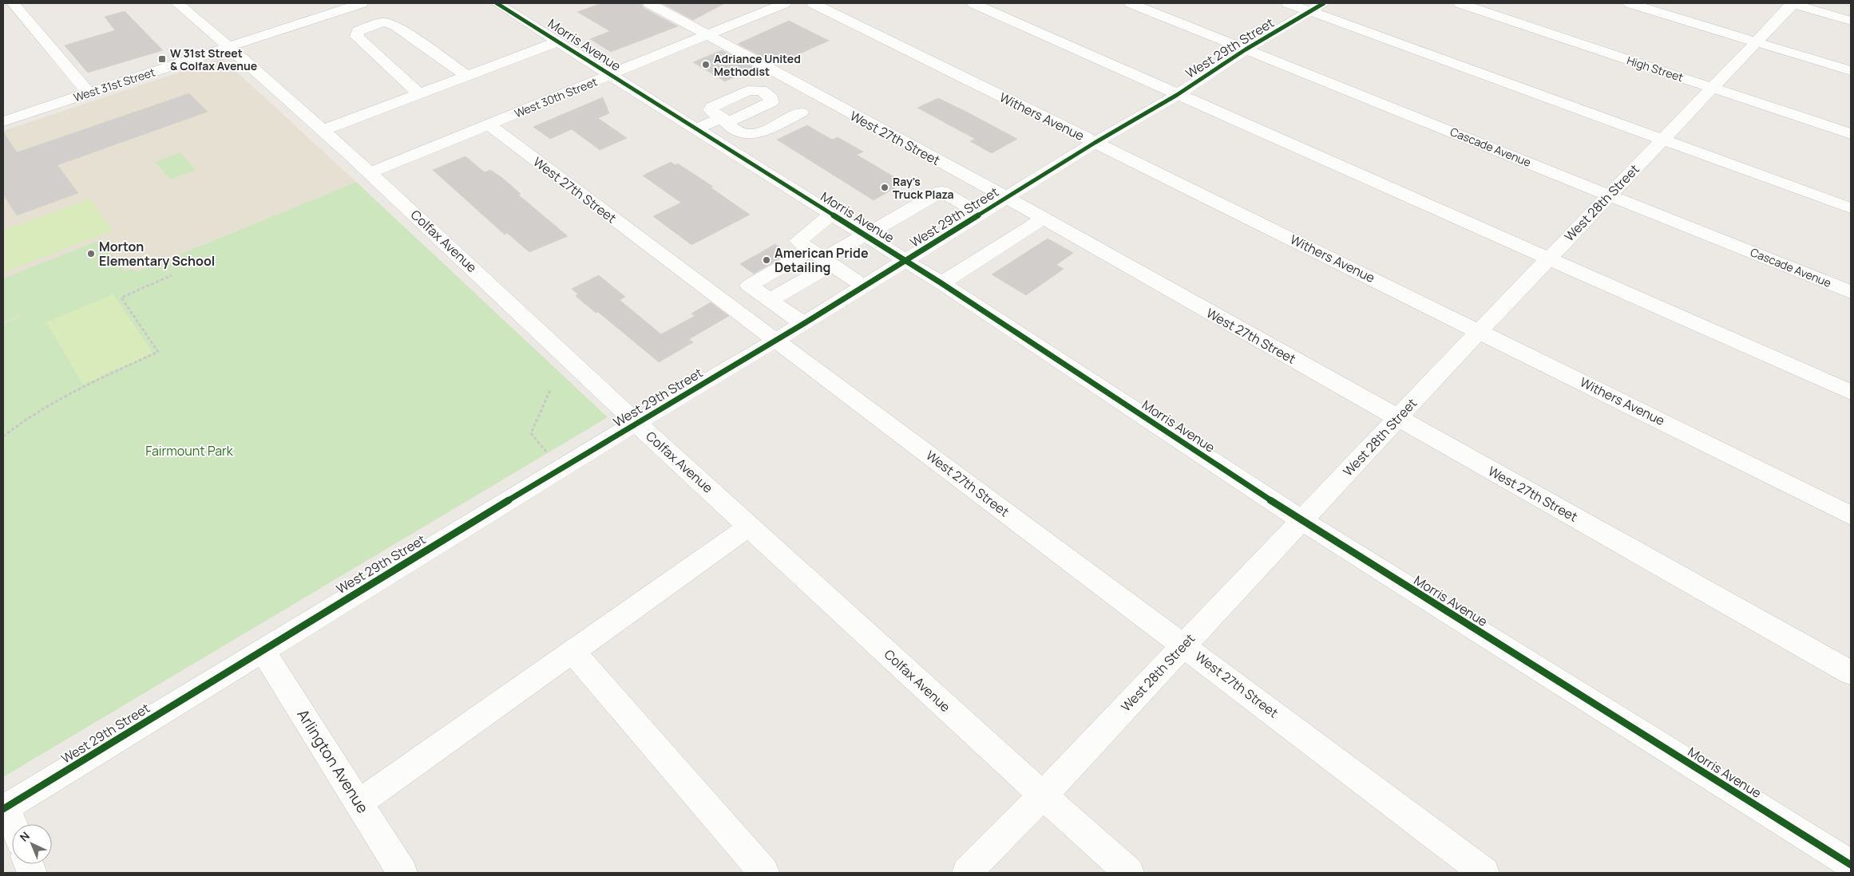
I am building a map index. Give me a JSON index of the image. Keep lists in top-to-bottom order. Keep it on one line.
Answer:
{"streets":{"street":["Morris Avenue","West 29th Street","High Street","West 31st Street","West 30th Street","Withers Avenue","West 27th Street","Cascade Avenue","West 28th Street","Colfax Avenue","Arlington Avenue"]},"crossings":[["Morris Avenue","West 29th Street"],["Morris Avenue","West 30th Street"],["Morris Avenue","West 28th Street"],["West 29th Street","Withers Avenue"],["West 29th Street","West 27th Street"],["West 29th Street","Cascade Avenue"],["West 29th Street","Colfax Avenue"],["West 29th Street","Arlington Avenue"],["High Street","West 28th Street"],["West 31st Street","Colfax Avenue"],["West 30th Street","West 27th Street"],["West 30th Street","Colfax Avenue"],["Withers Avenue","West 28th Street"],["West 27th Street","West 28th Street"],["Cascade Avenue","West 28th Street"],["West 28th Street","Colfax Avenue"]],"parks":["Fairmount Park"],"places":{"transit":["W 31st Street & Colfax Avenue"],"other":["Adriance United Methodist","Ray's Truck Plaza","Morton Elementary School","American Pride Detailing"]},"north":"top left"}
